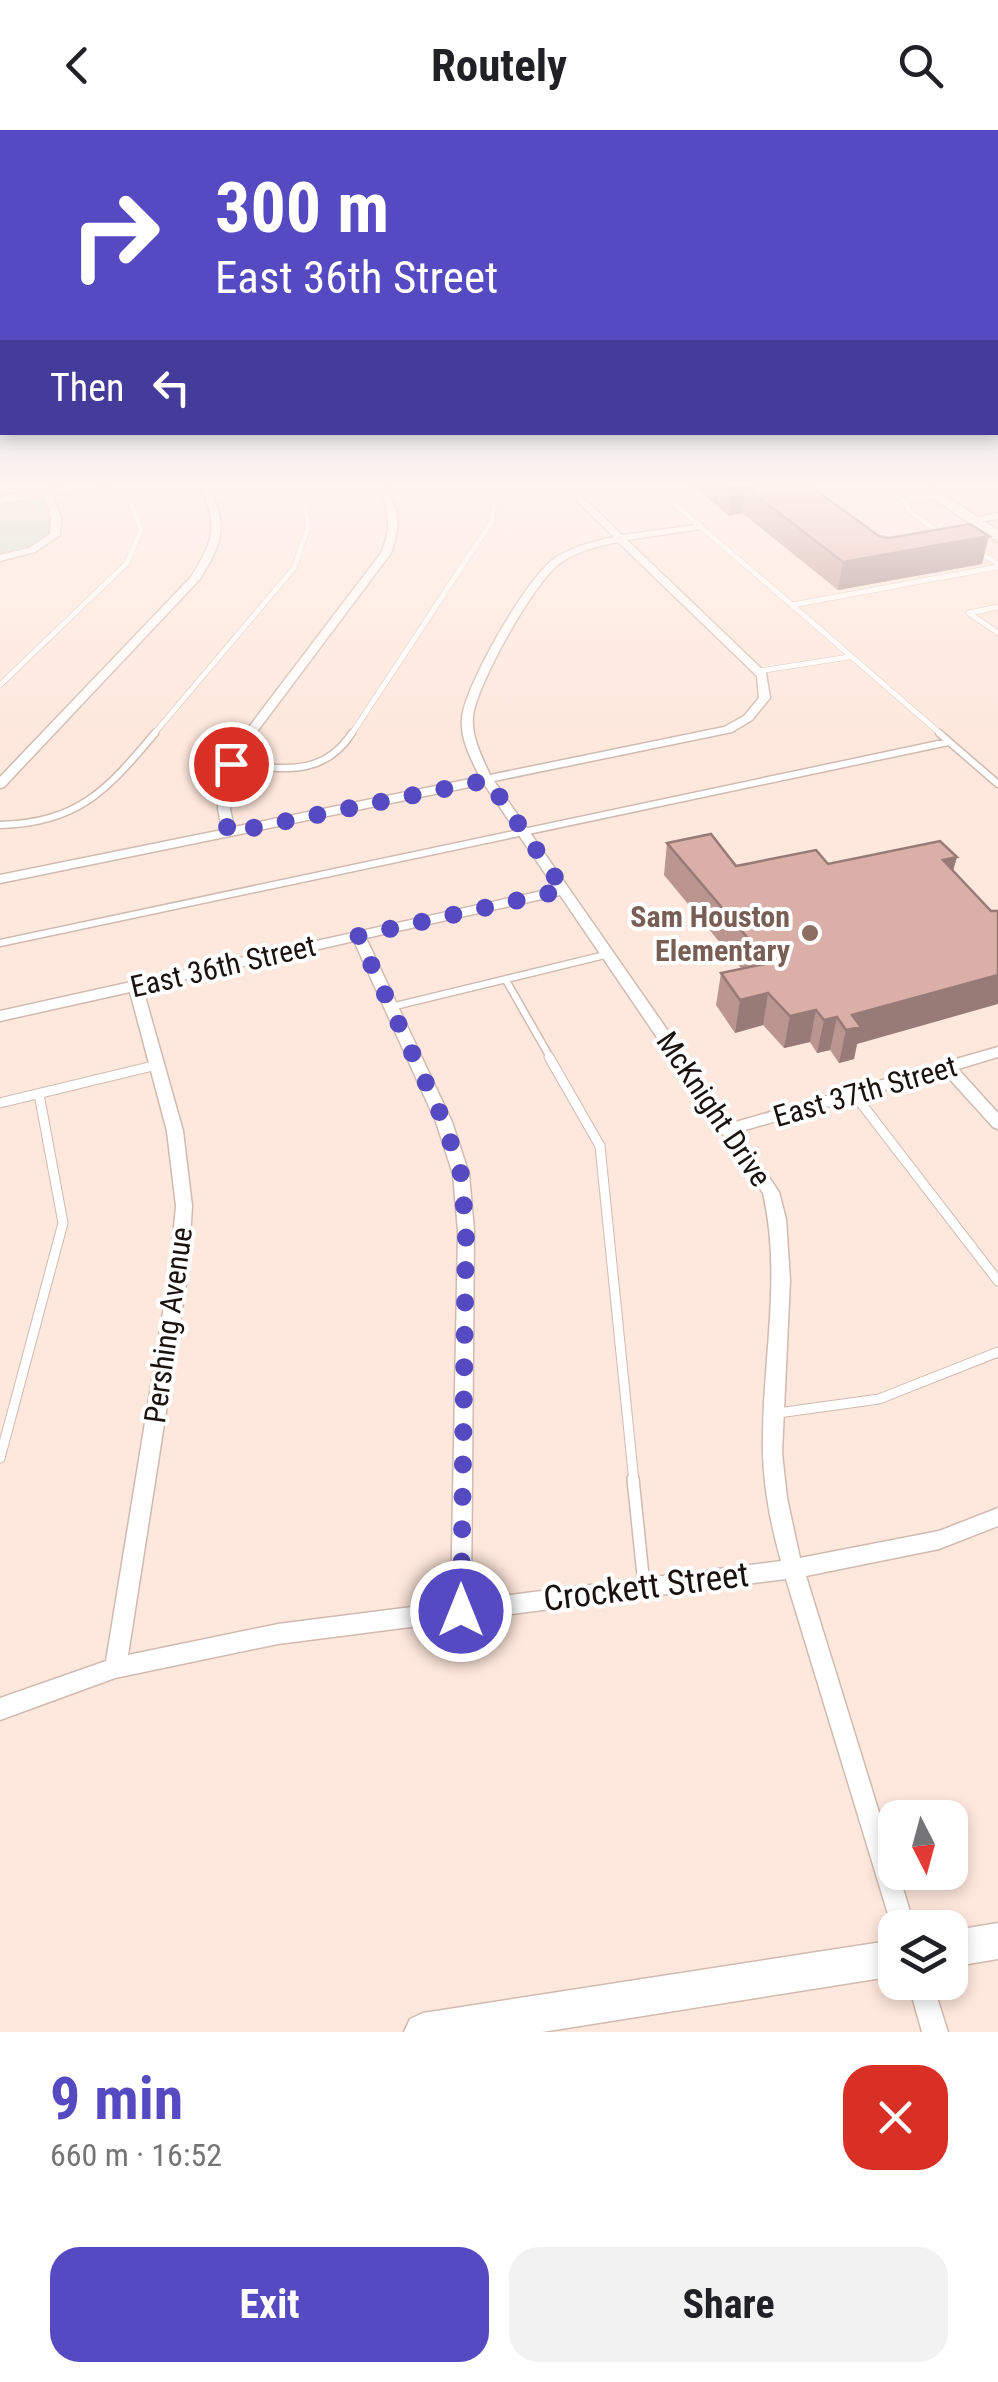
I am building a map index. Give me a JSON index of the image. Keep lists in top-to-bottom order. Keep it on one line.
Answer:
{"streets":{"street":["East 36th Street","East 37th Street","McKnight Drive","Pershing Avenue","Crockett Street"]},"crossings":[["East 36th Street","McKnight Drive"],["East 36th Street","Pershing Avenue"],["East 37th Street","McKnight Drive"],["McKnight Drive","Crockett Street"],["Pershing Avenue","Crockett Street"]],"places":["Sam Houston Elementary"],"north":"bottom","page":{"header":"Routely","turn":["300 m","East 36th Street"],"then":"Then","heading":["9 min","660 m · 16:52"],"buttons":["Exit","Share"]}}
